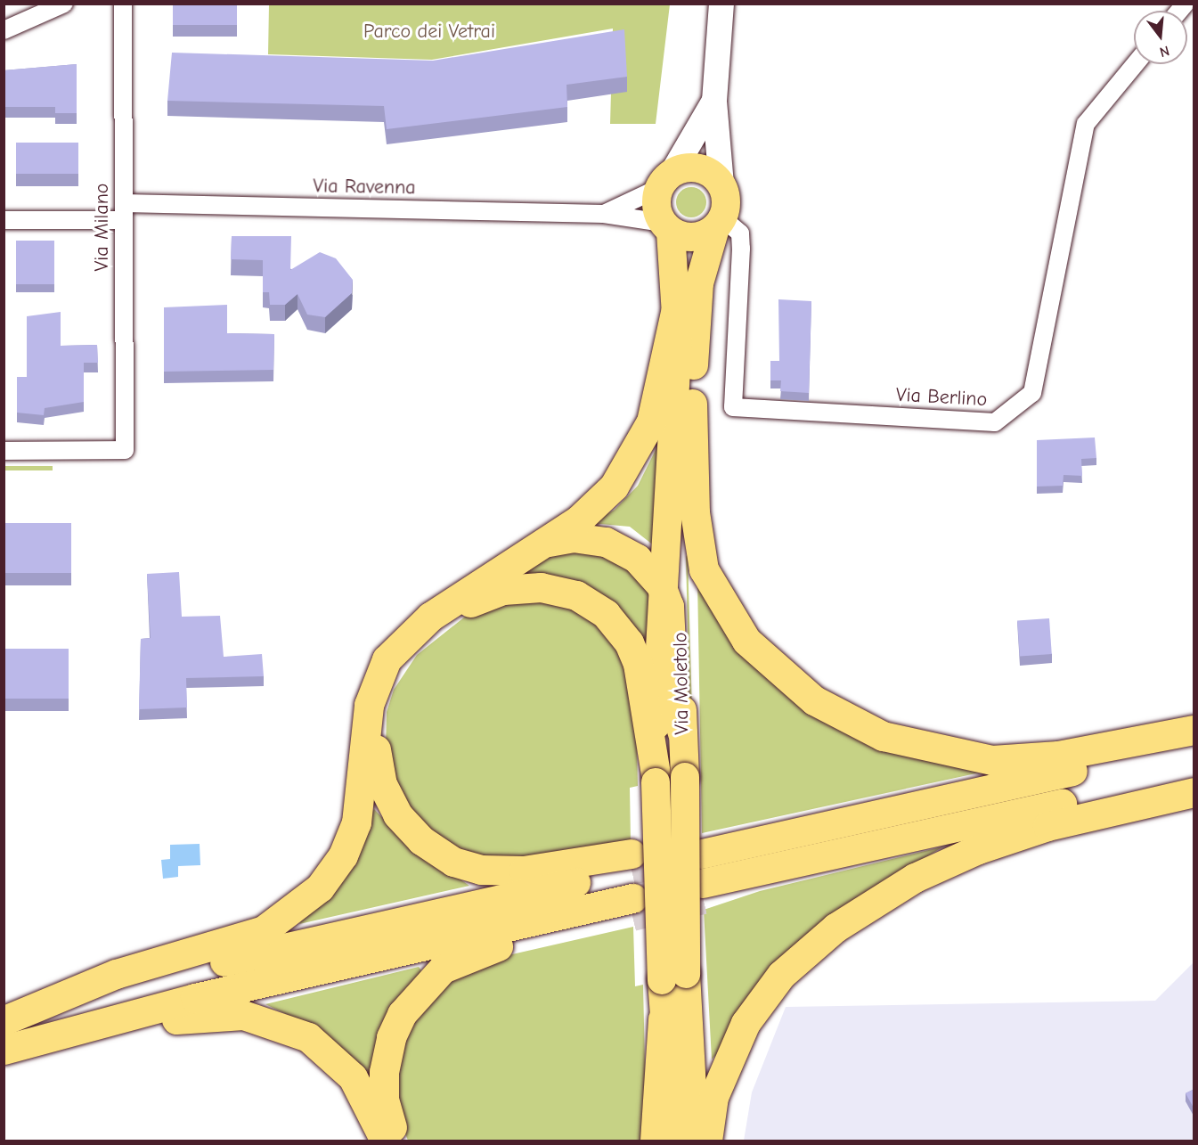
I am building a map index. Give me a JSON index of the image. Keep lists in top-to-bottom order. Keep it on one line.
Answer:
{"streets":{"main road":["Via Moletolo"],"street":["Via Ravenna","Via Milano","Via Berlino"]},"crossings":[["Via Ravenna","Via Milano"],["Via Ravenna","Via Berlino"],["Via Ravenna","Via Moletolo"],["Via Berlino","Via Moletolo"]],"parks":["Parco dei Vetrai"],"north":"bottom"}
